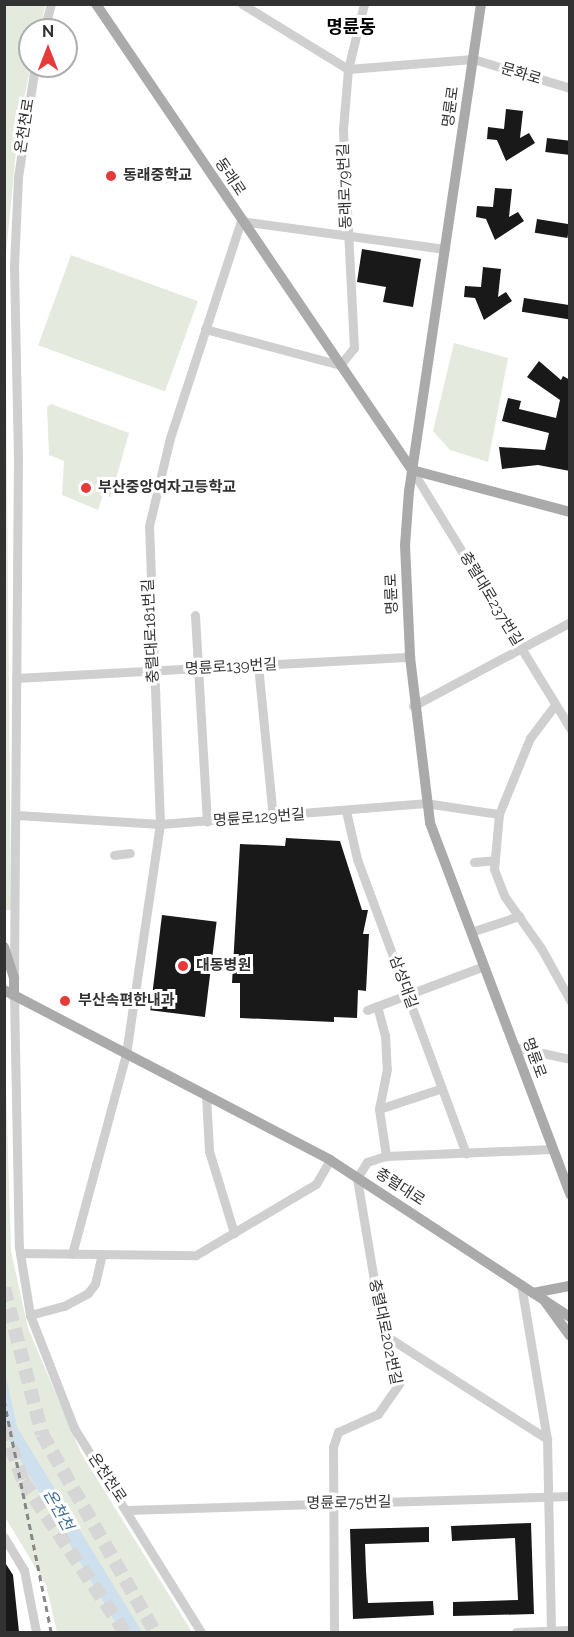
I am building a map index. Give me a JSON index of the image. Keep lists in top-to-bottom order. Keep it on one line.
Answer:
{"streets":{"main road":["명륜로","동래로","충렬대로"],"street":["문화로","온천천로","동래로79번길","충렬대로237번길","충렬대로181번길","명륜로139번길","명륜로129번길","삼성대길","충렬대로202번길","명륜로75번길"]},"crossings":[["문화로","명륜로"],["명륜로","동래로"],["명륜로","충렬대로237번길"],["명륜로","명륜로139번길"],["명륜로","명륜로129번길"],["온천천로","명륜로139번길"],["온천천로","명륜로129번길"],["온천천로","충렬대로"],["온천천로","명륜로75번길"],["동래로","동래로79번길"],["동래로","충렬대로237번길"],["동래로","충렬대로181번길"],["충렬대로181번길","명륜로139번길"],["충렬대로181번길","명륜로129번길"],["충렬대로181번길","충렬대로"],["명륜로129번길","삼성대길"],["충렬대로","충렬대로202번길"],["충렬대로202번길","명륜로75번길"]],"districts":["명륜동"],"water":["온천천"],"places":["동래중학교","부산중앙여자고등학교","대동병원","부산속편한내과"],"north":"top"}
